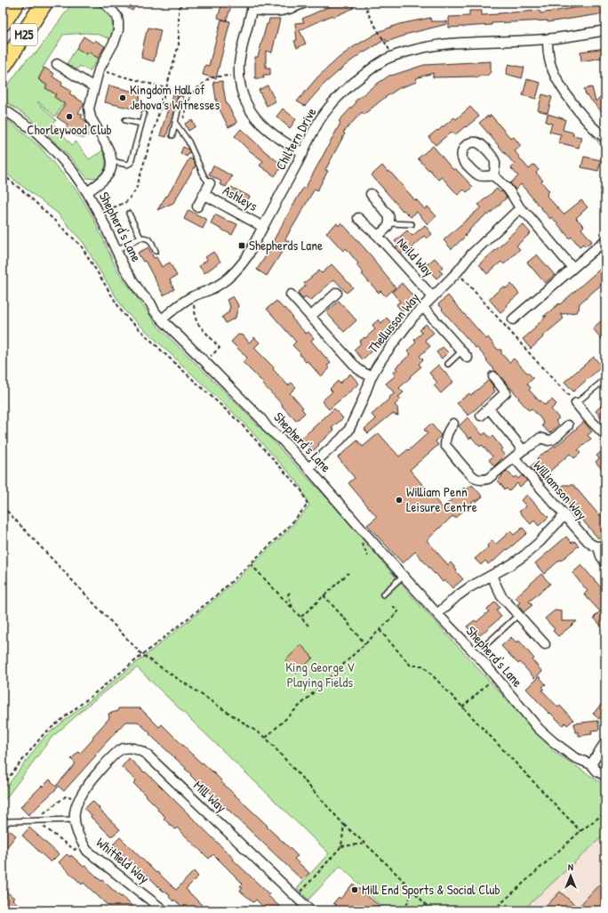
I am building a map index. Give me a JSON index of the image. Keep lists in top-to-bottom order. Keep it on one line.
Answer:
{"streets":{"highway":["M25"],"street":["Chiltern Drive","Ashleys","Shepherd's Lane","Neild Way","Thellusson Way","Williamson Way","Mill Way","Whitfield Way"]},"crossings":[["Chiltern Drive","Ashleys"],["Chiltern Drive","Shepherd's Lane"],["Shepherd's Lane","Thellusson Way"],["Neild Way","Thellusson Way"],["Mill Way","Whitfield Way"]],"parks":["King George V Playing Fields"],"places":{"other":["Kingdom Hall of Jehova's Witnesses","Chorleywood Club","William Penn Leisure Centre","Mill End Sports & Social Club"],"transit":["Shepherds Lane"]},"north":"top"}
